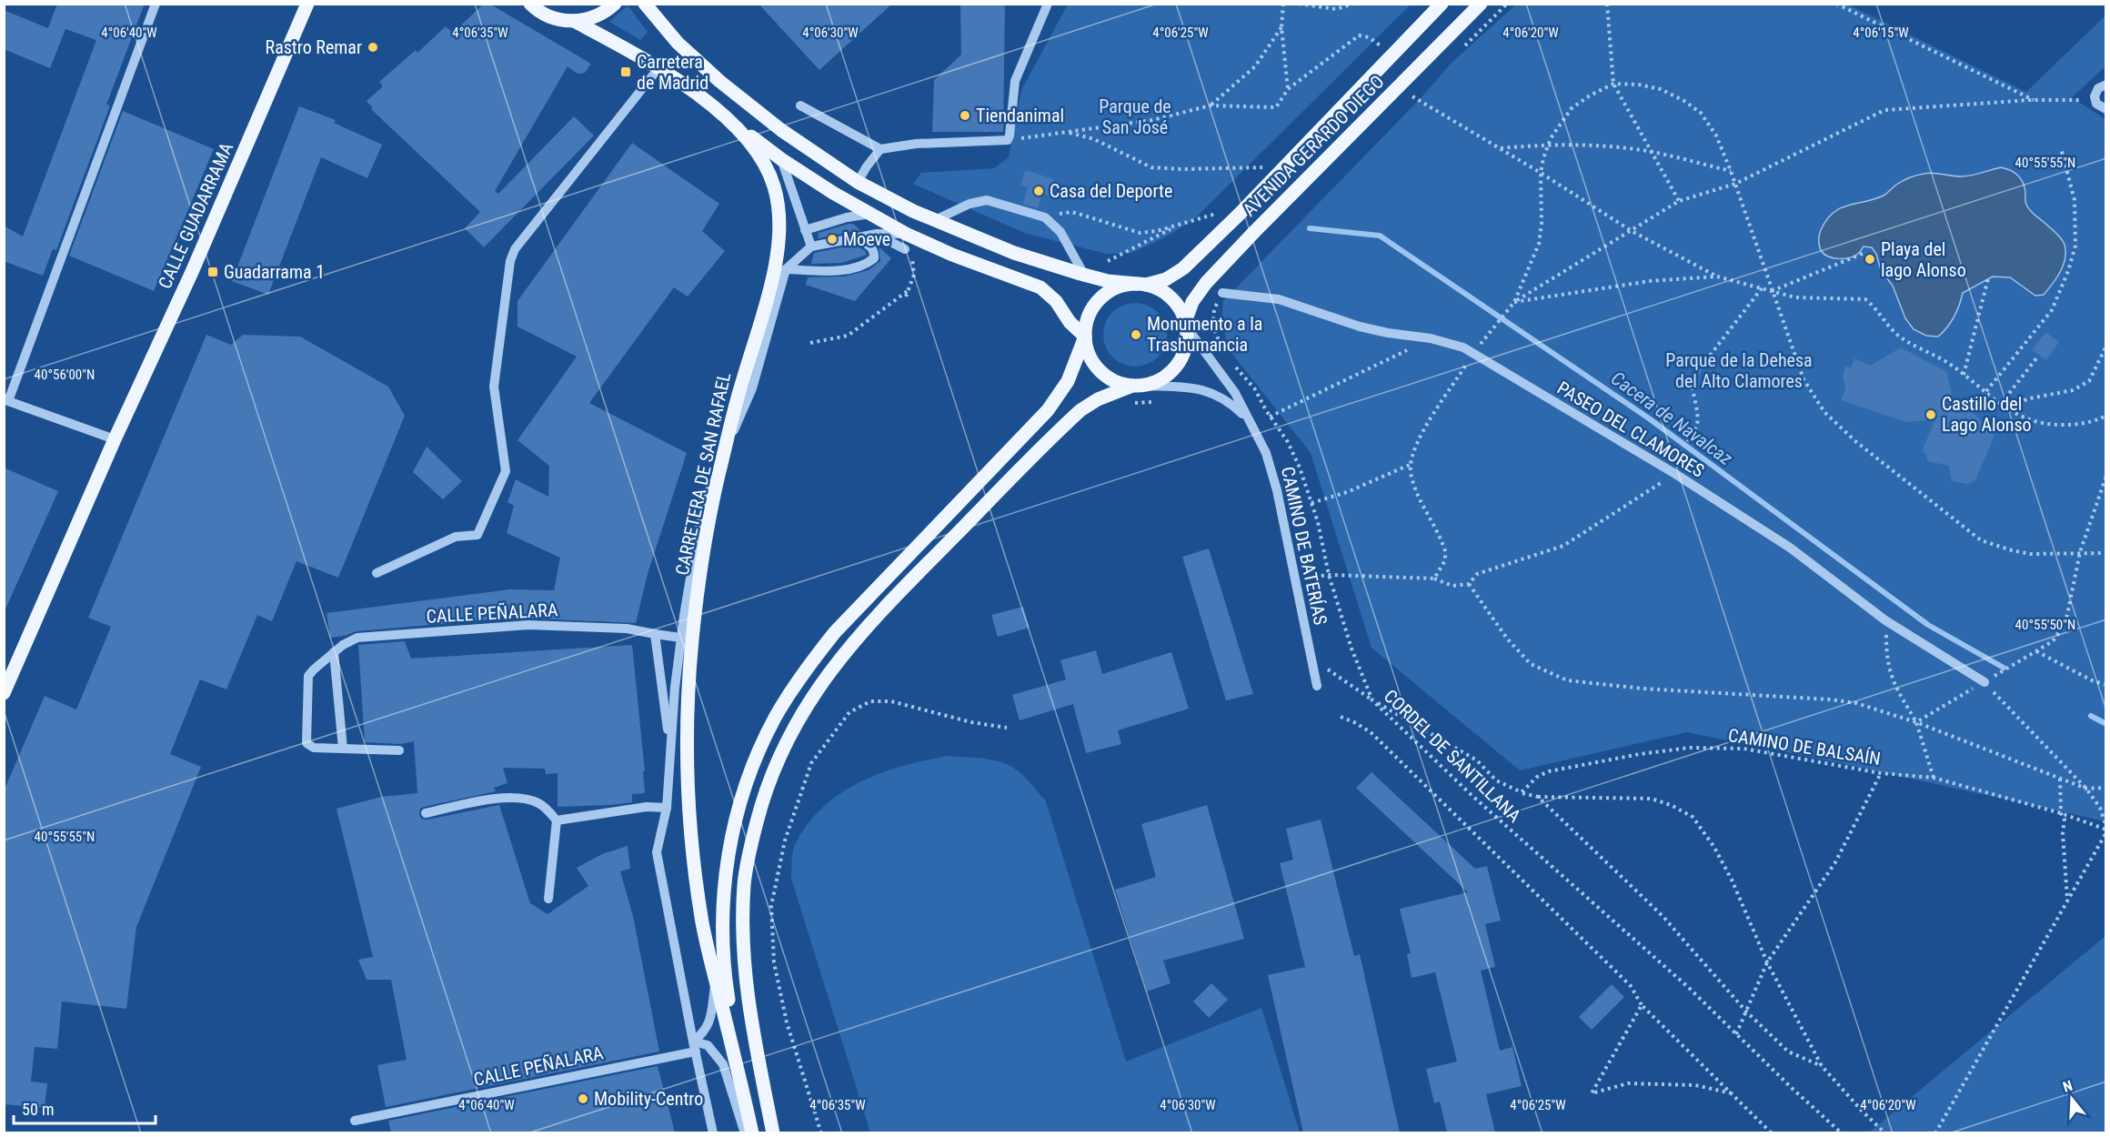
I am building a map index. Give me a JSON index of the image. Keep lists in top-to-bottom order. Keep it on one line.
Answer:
{"streets":{"main road":["AVENIDA GERARDO DIEGO","CALLE GUADARRAMA","CARRETERA DE SAN RAFAEL"],"street":["PASEO DEL CLAMORES","CAMINO DE BATERÍAS","CALLE PEÑALARA"],"path":["CAMINO DE BALSAÍN","CORDEL DE SANTILLANA"]},"crossings":[["AVENIDA GERARDO DIEGO","CARRETERA DE SAN RAFAEL"],["AVENIDA GERARDO DIEGO","CAMINO DE BATERÍAS"],["CARRETERA DE SAN RAFAEL","CAMINO DE BATERÍAS"]],"water":["Cacera de Navalcaz"],"parks":["Parque de San José","Parque de la Dehesa del Alto Clamores"],"places":{"other":["Rastro Remar","Tiendanimal","Casa del Deporte","Moeve","Playa del lago Alonso","Monumento a la Trashumancia","Castillo del Lago Alonso","Mobility-Centro"],"transit":["Carretera de Madrid","Guadarrama 1"]},"scale_bar":"50 m","north":"top","coordinates":["4°06'40\"W","4°06'35\"W","4°06'30\"W","4°06'25\"W","4°06'20\"W","4°06'15\"W","40°55'55\"N","40°56'00\"N","40°55'50\"N"]}
